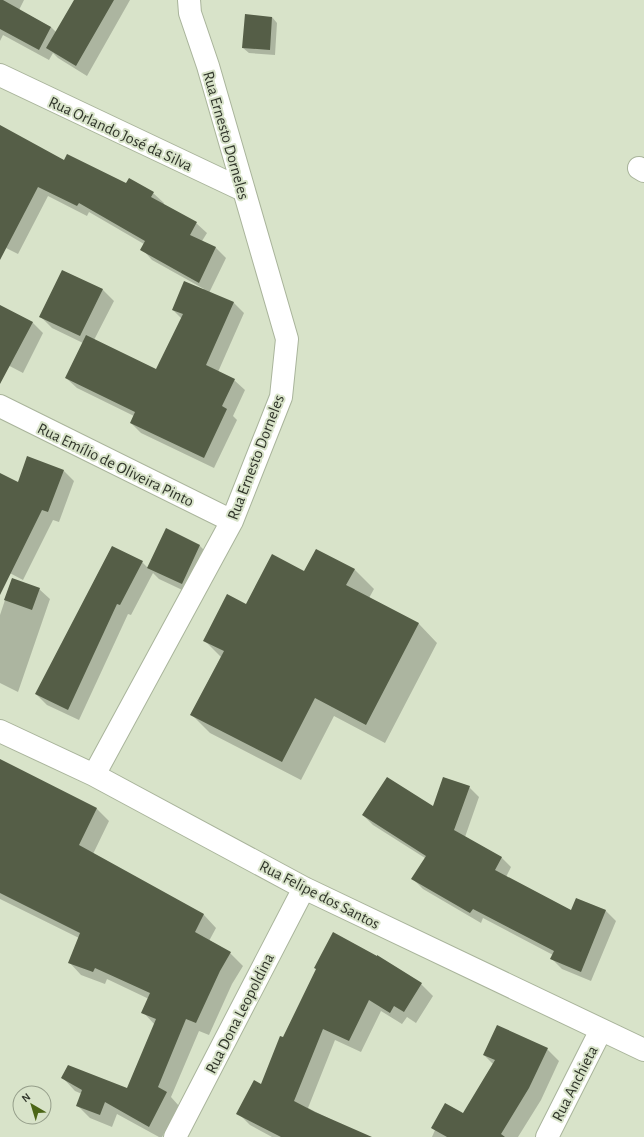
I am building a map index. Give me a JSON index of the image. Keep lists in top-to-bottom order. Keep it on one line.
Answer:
{"streets":{"street":["Rua Orlando José da Silva","Rua Ernesto Dorneles","Rua Emílio de Oliveira Pinto","Rua Felipe dos Santos","Rua Dona Leopoldina","Rua Anchieta"]},"crossings":[["Rua Orlando José da Silva","Rua Ernesto Dorneles"],["Rua Ernesto Dorneles","Rua Emílio de Oliveira Pinto"],["Rua Ernesto Dorneles","Rua Felipe dos Santos"],["Rua Felipe dos Santos","Rua Dona Leopoldina"],["Rua Felipe dos Santos","Rua Anchieta"]],"north":"top left"}
